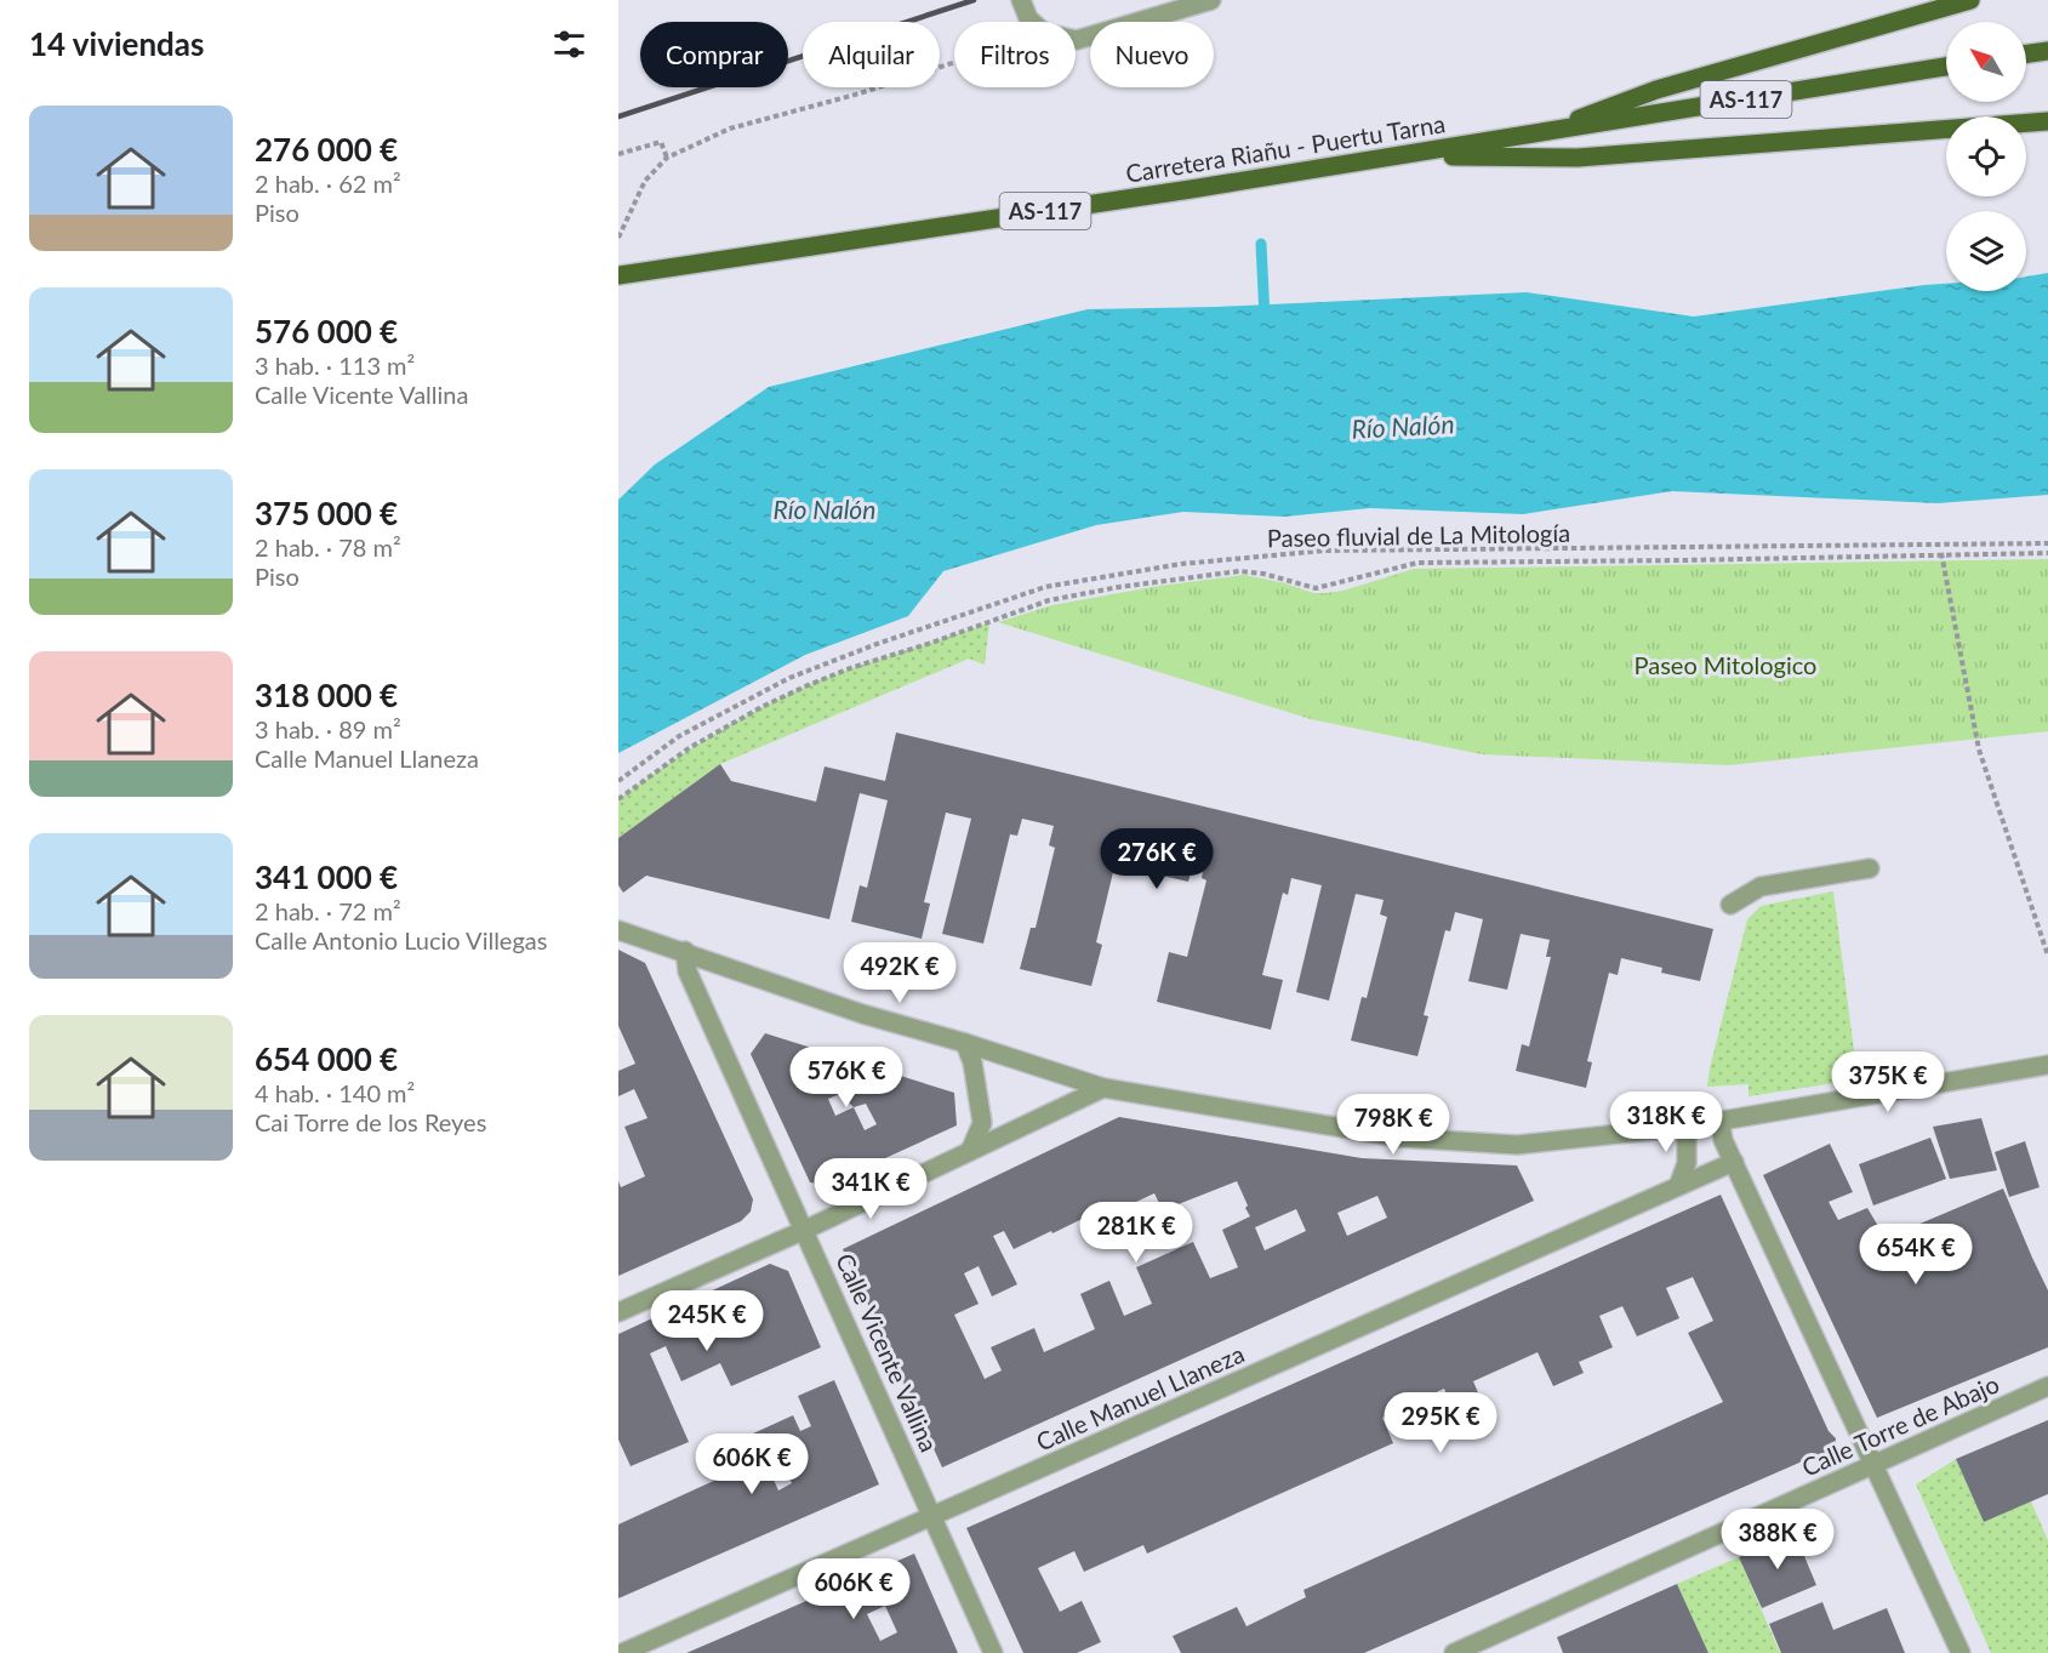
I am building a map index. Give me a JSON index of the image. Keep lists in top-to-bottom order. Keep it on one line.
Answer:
{"streets":{"main road":["AS-117","Carretera Riañu - Puertu Tarna"],"street":["Calle Vicente Vallina","Calle Manuel Llaneza","Calle Torre de Abajo"],"path":["Paseo fluvial de La Mitología"]},"crossings":[["Calle Vicente Vallina","Calle Manuel Llaneza"]],"water":["Río Nalón"],"parks":["Paseo Mitologico"],"north":"top left","page":{"heading":"14 viviendas","chip":["Comprar","Alquilar","Filtros","Nuevo"],"list":[{"name":"276 000 €","note":"2 hab. · 62 m² · Piso"},{"name":"576 000 €","note":"3 hab. · 113 m² · Calle Vicente Vallina"},{"name":"375 000 €","note":"2 hab. · 78 m² · Piso"},{"name":"318 000 €","note":"3 hab. · 89 m² · Calle Manuel Llaneza"},{"name":"341 000 €","note":"2 hab. · 72 m² · Calle Antonio Lucio Villegas"},{"name":"654 000 €","note":"4 hab. · 140 m² · Cai Torre de los Reyes"}],"price":["276K €","492K €","576K €","375K €","318K €","798K €","341K €","281K €","654K €","245K €","295K €","606K €","388K €","606K €"]}}
